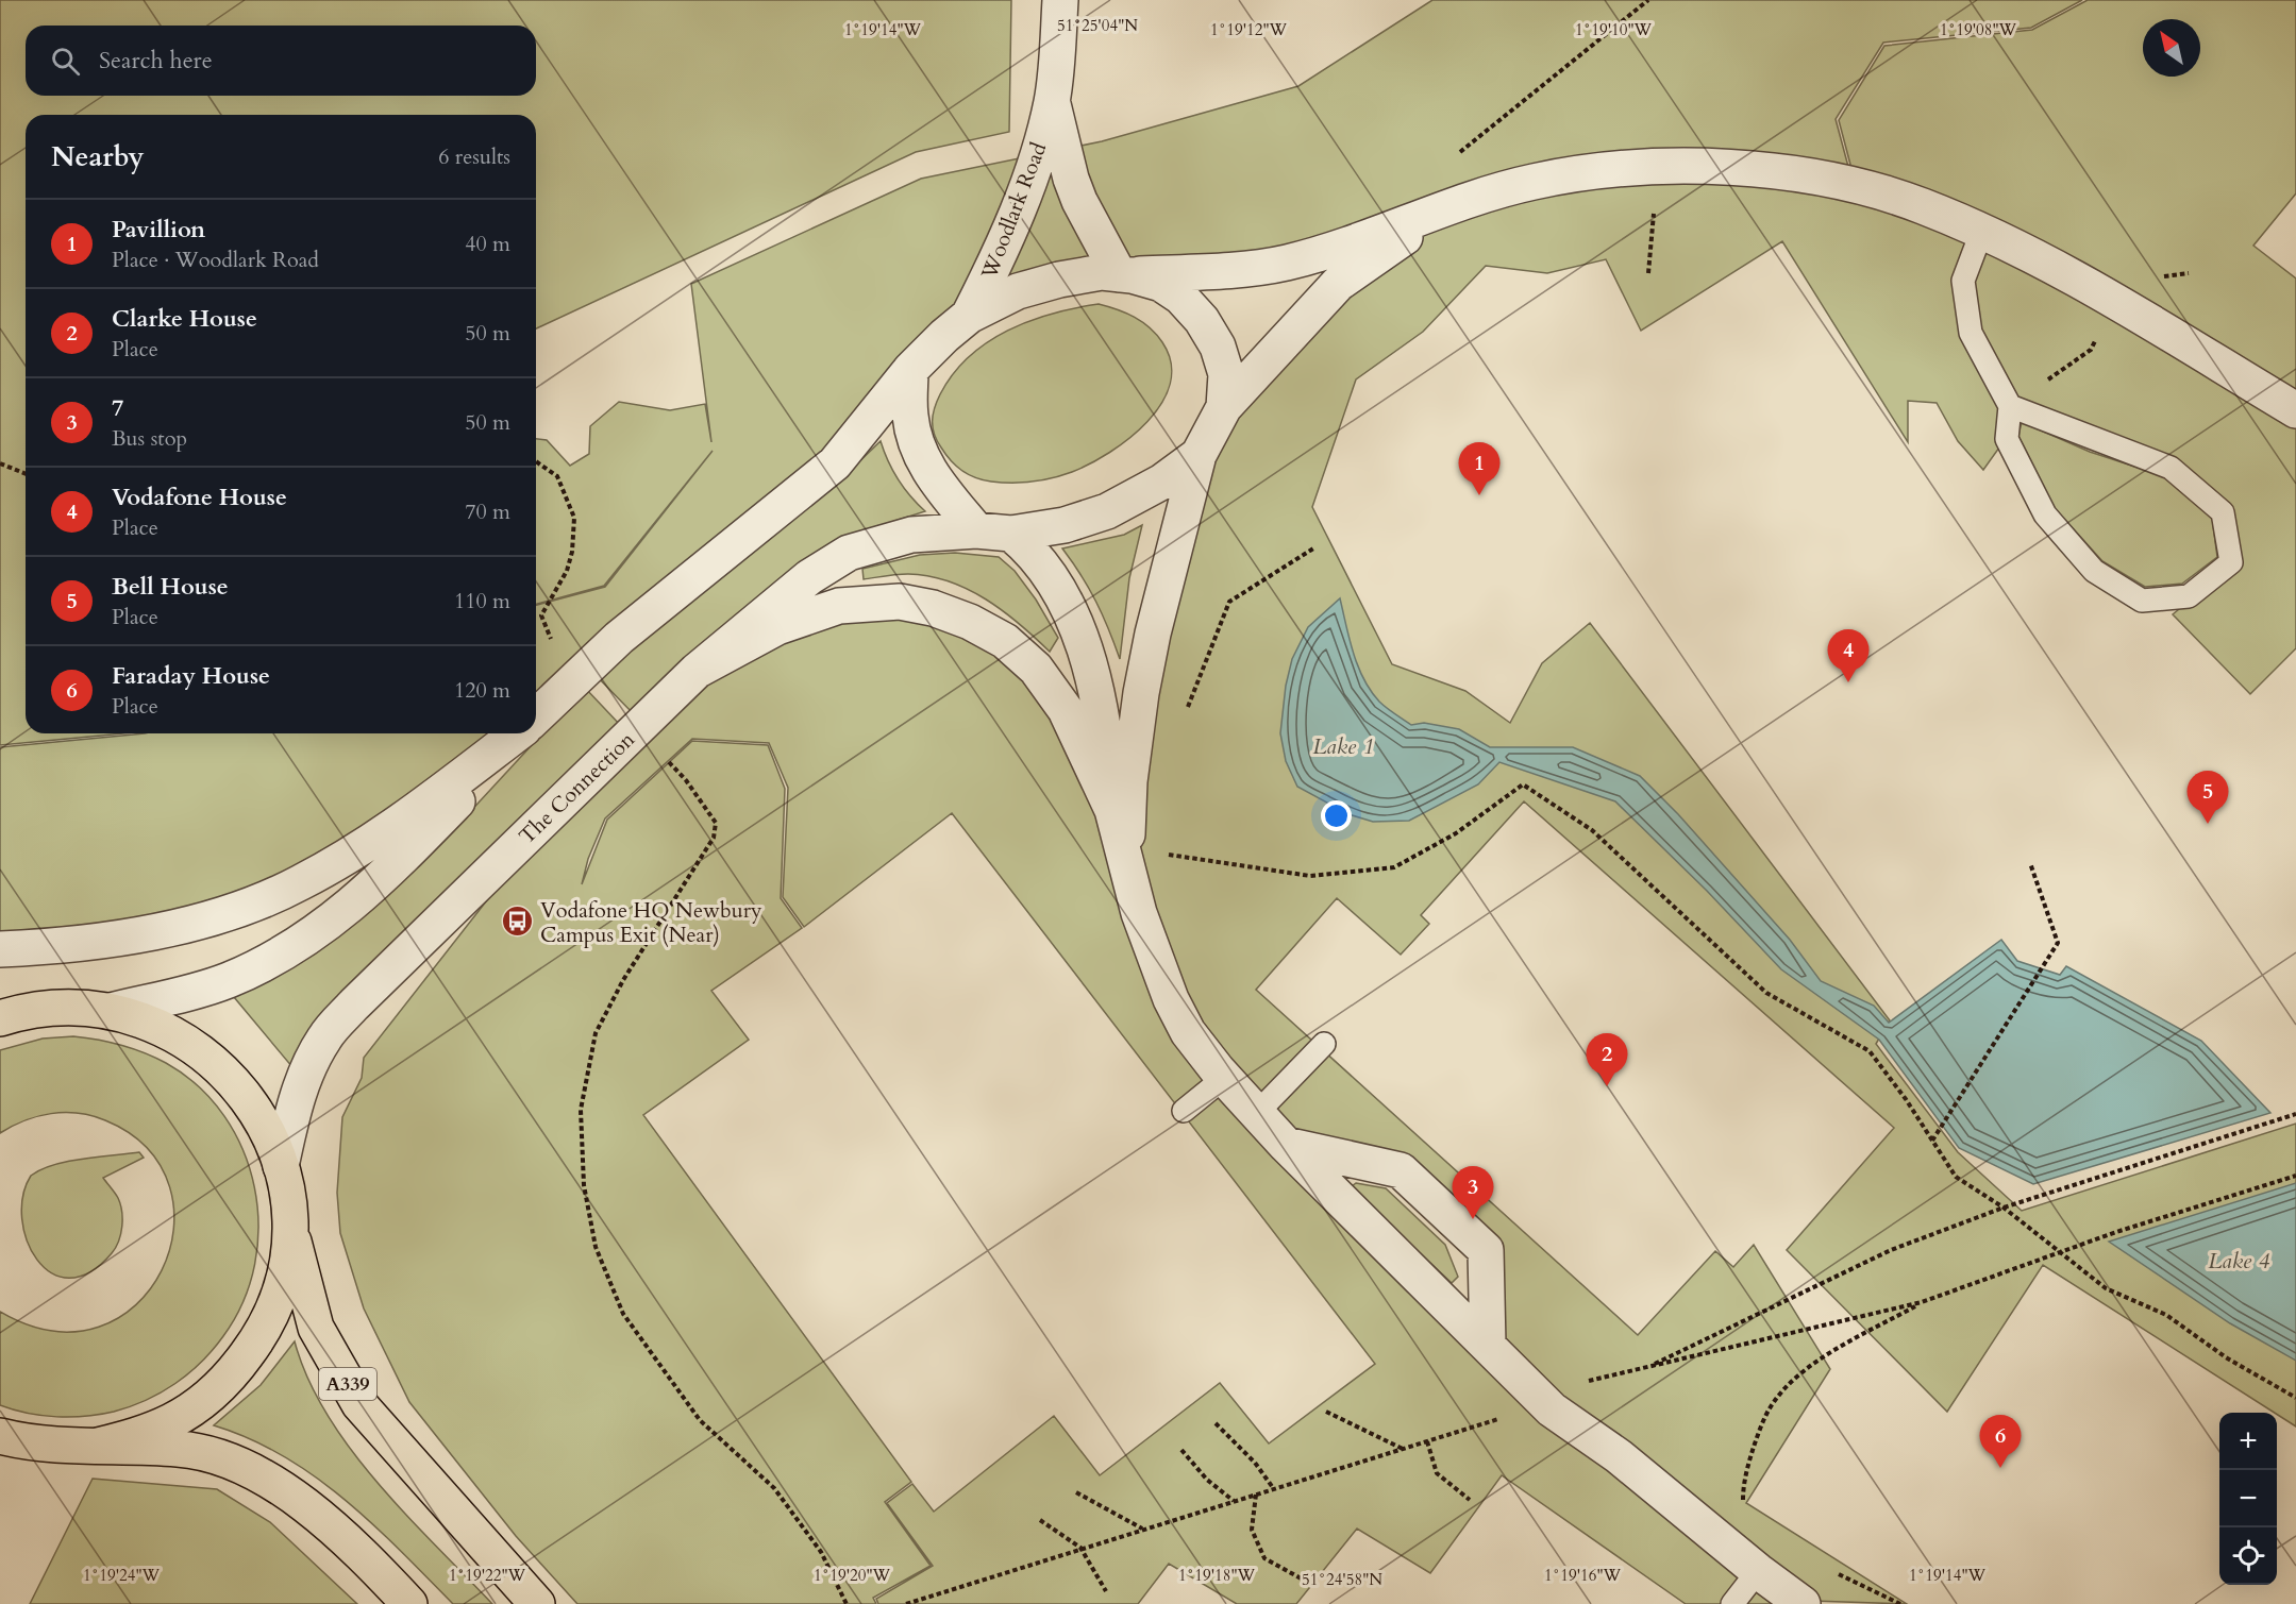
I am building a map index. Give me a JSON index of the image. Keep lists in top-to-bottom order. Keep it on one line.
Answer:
{"streets":{"highway":["A339"],"street":["Woodlark Road","The Connection"]},"water":["Lake 1","Lake 4"],"places":{"bus stop":["Vodafone HQ Newbury Campus Exit (Near)"]},"north":"top left","page":{"search":"Search here","heading":["Nearby","6 results"],"list":[{"mark":"1","name":"Pavillion","note":"Place · Woodlark Road","value":"40 m"},{"mark":"2","name":"Clarke House","note":"Place","value":"50 m"},{"mark":"3","name":"7","note":"Bus stop","value":"50 m"},{"mark":"4","name":"Vodafone House","note":"Place","value":"70 m"},{"mark":"5","name":"Bell House","note":"Place","value":"110 m"},{"mark":"6","name":"Faraday House","note":"Place","value":"120 m"}],"pins":["1","4","5","2","3","6"],"map_buttons":["+","−"]},"coordinates":["51°25'04\"N","1°19'14\"W","1°19'12\"W","1°19'10\"W","1°19'08\"W","1°19'24\"W","1°19'22\"W","1°19'20\"W","1°19'18\"W","1°19'16\"W","51°24'58\"N"]}
